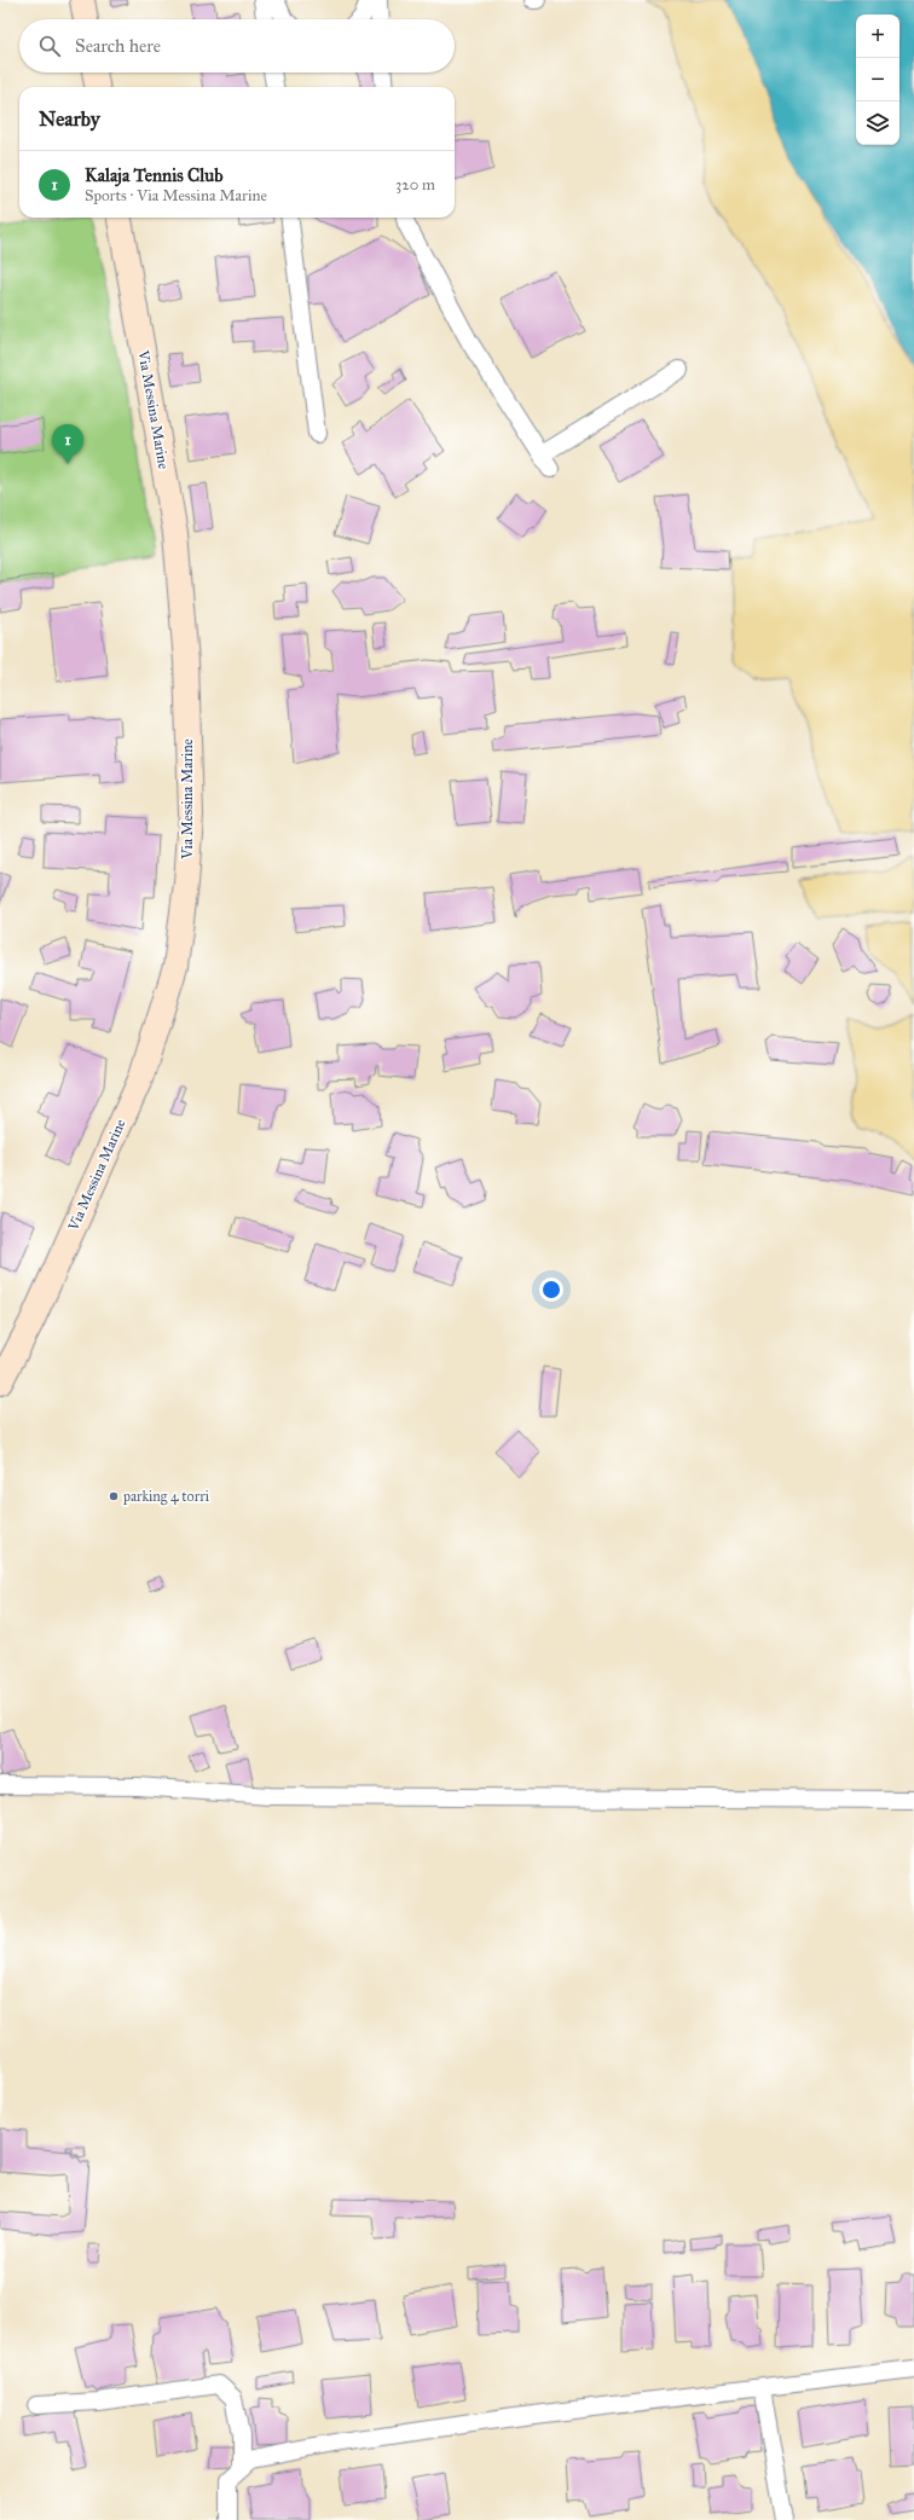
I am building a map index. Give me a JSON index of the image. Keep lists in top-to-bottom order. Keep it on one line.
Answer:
{"streets":{"main road":["Via Messina Marine"]},"places":["parking 4 torri"],"page":{"map_buttons":["+","−"],"search":"Search here","heading":"Nearby","list":[{"mark":"1","name":"Kalaja Tennis Club","note":"Sports · Via Messina Marine","value":"320 m"}],"pins":"1"}}
